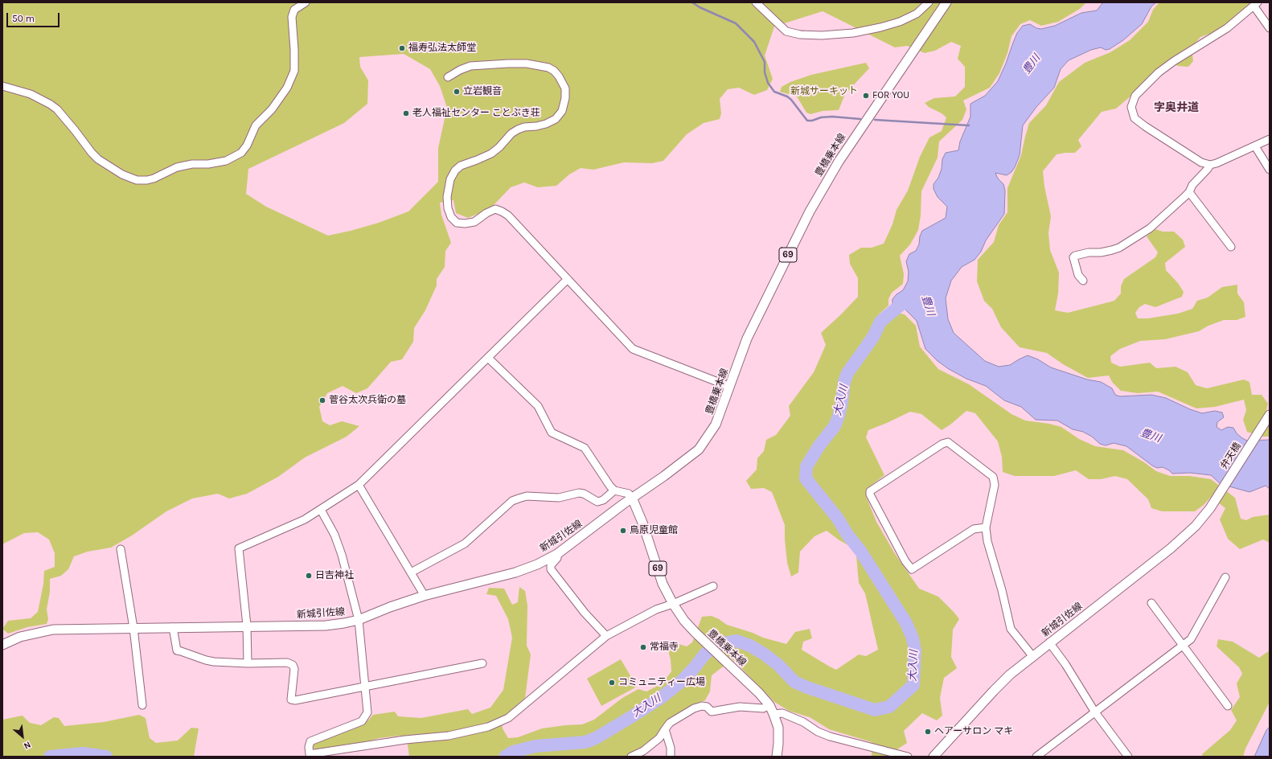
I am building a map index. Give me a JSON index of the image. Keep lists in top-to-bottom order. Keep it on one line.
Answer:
{"streets":{"main road":["豊橋乗本線","69","弁天橋","新城引佐線"]},"crossings":[["豊橋乗本線","新城引佐線"],["弁天橋","新城引佐線"]],"districts":["字奥井道"],"water":["豊川","大入川"],"parks":["新城サーキット"],"places":["福寿弘法太師堂","立岩観音","FOR YOU","老人福祉センター ことぶき荘","菅谷太次兵衛の墓","鳥原児童館","日吉神社","常福寺","コミュニティー広場","ヘアーサロン マキ"],"scale_bar":"50 m","north":"bottom right"}
